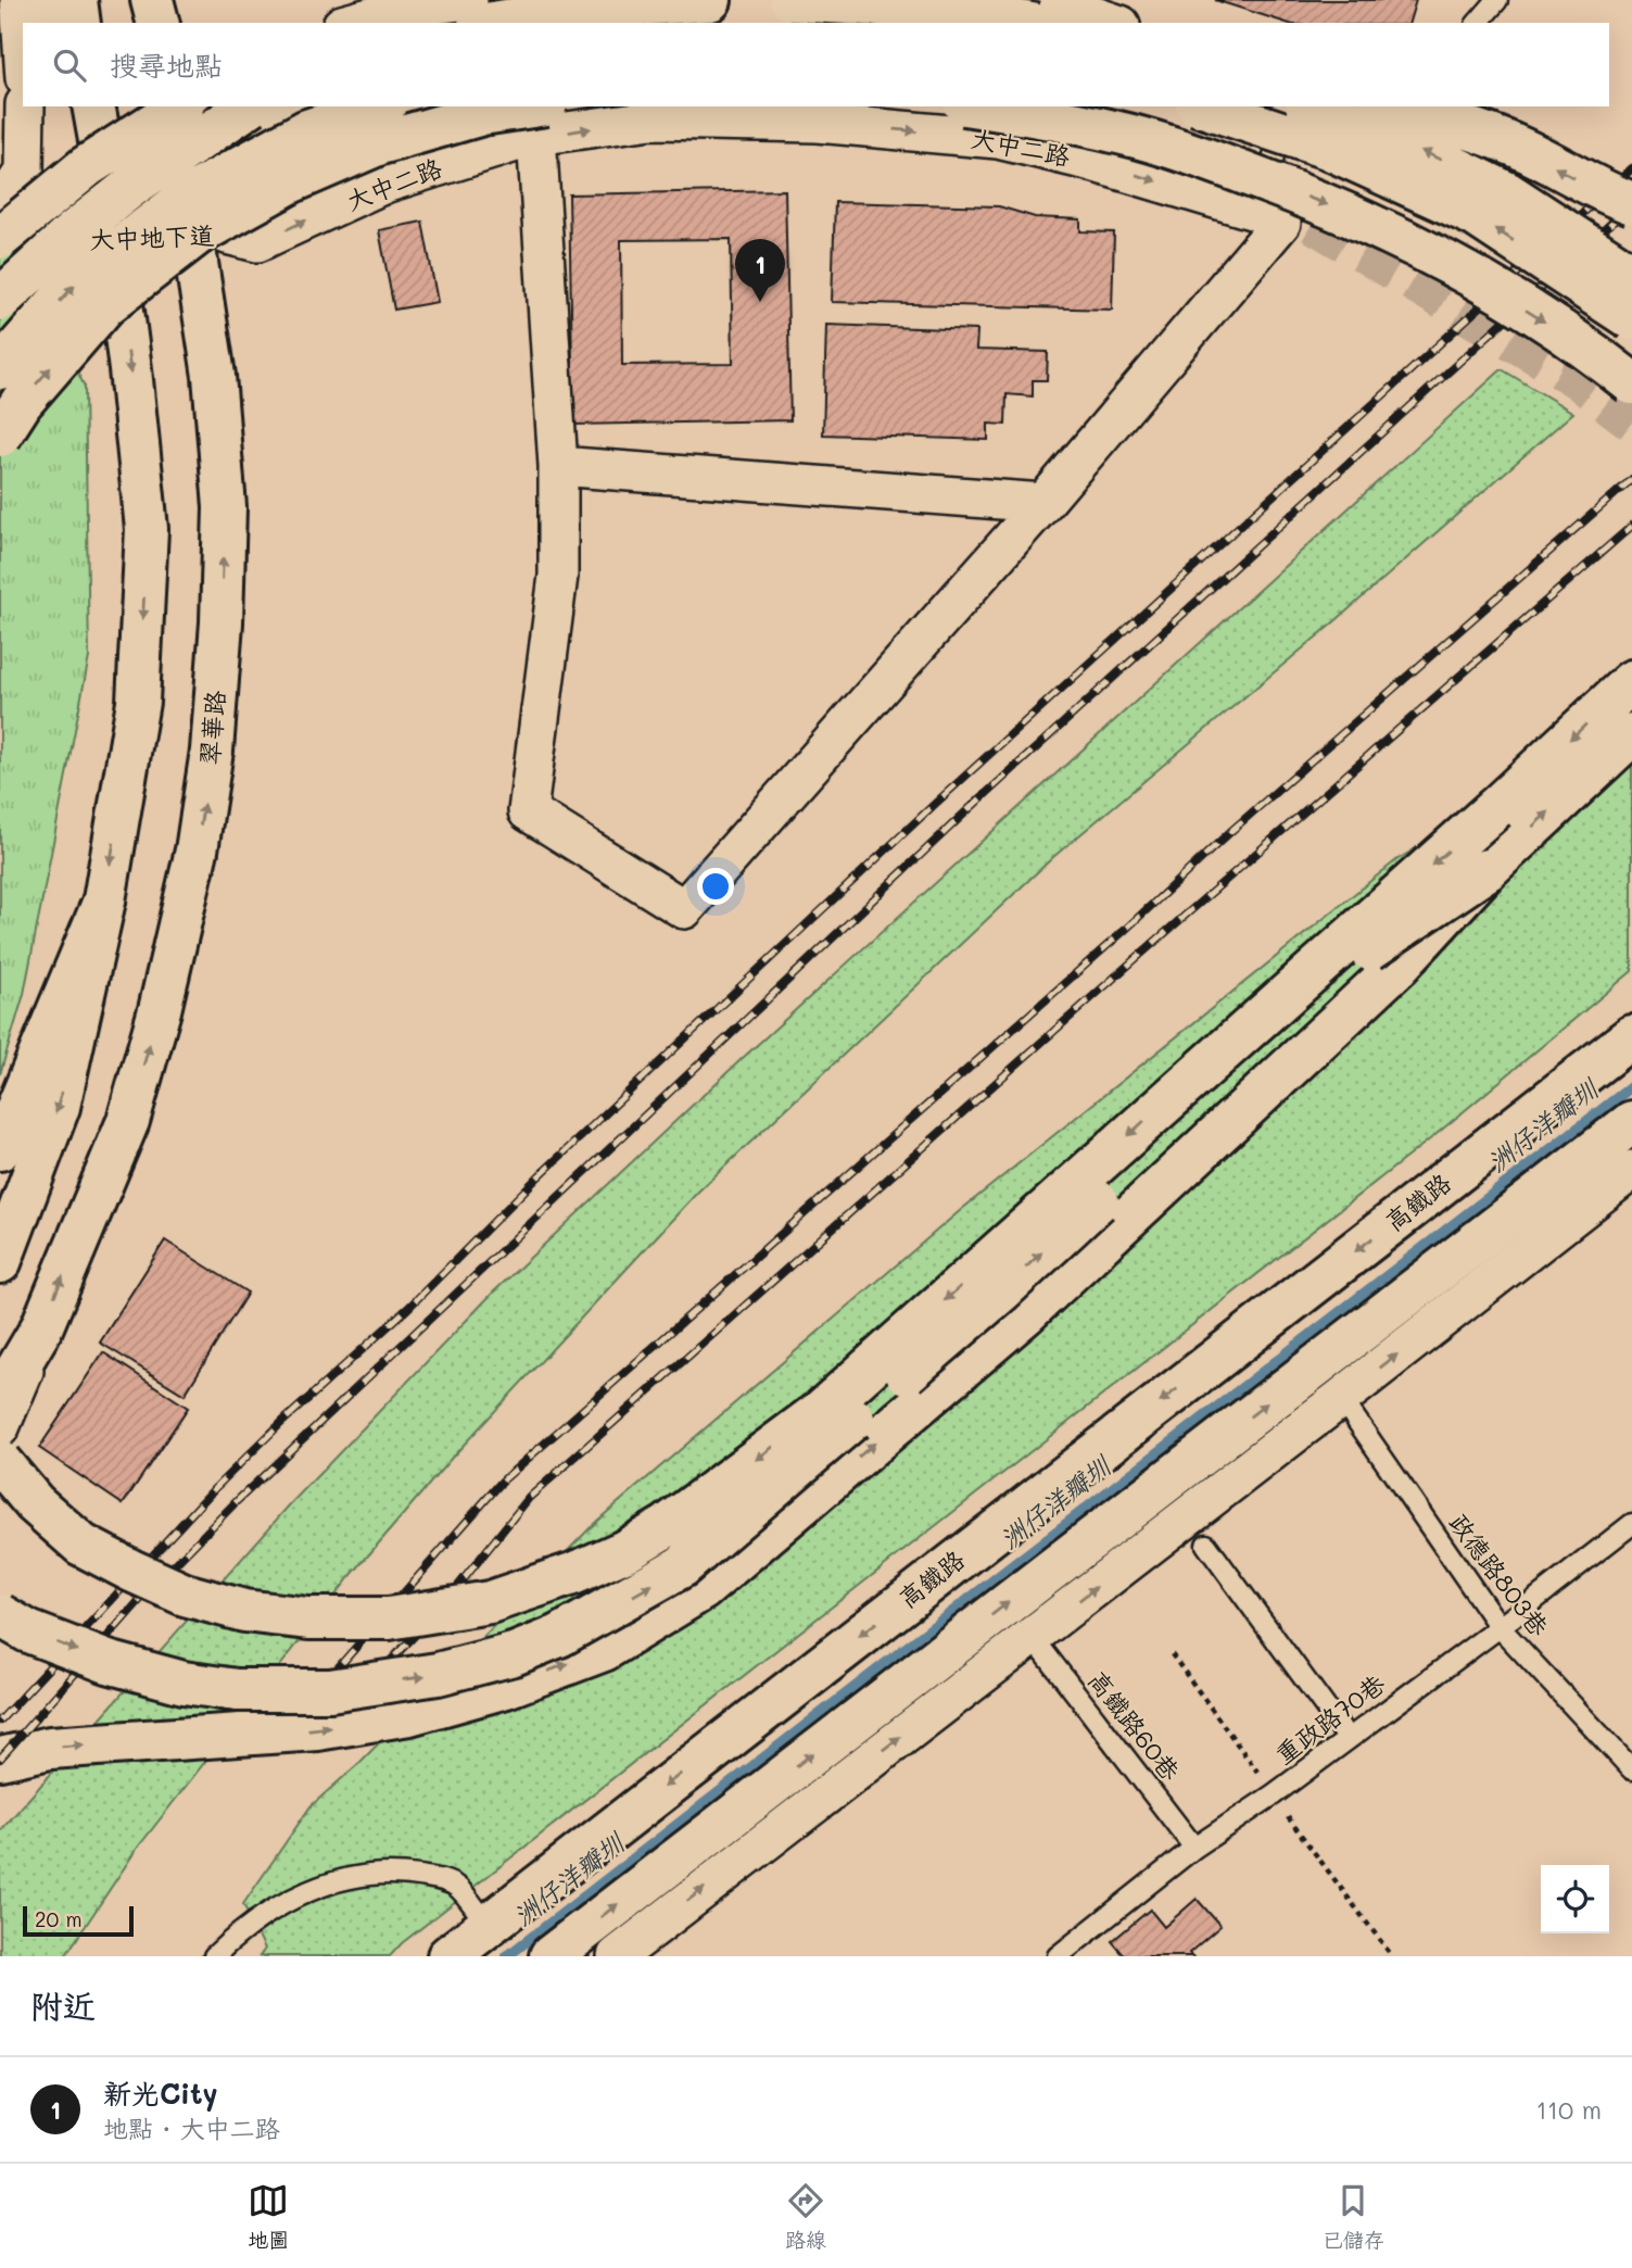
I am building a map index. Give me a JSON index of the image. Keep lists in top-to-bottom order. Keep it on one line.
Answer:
{"streets":{"main road":["翠華路","高鐵路"],"street":["大中二路","大中地下道"],"lane":["政德路803巷","重政路70巷","高鐵路60巷"]},"crossings":[["大中二路","大中地下道"],["大中二路","翠華路"],["大中地下道","翠華路"],["政德路803巷","重政路70巷"],["重政路70巷","高鐵路60巷"]],"one_way":["大中二路"],"water":["洲仔洋瓣圳"],"scale_bar":"20 m","page":{"search":"搜尋地點","pins":"1","scale":"20 m","heading":"附近","list":[{"mark":"1","name":"新光City","note":"地點 · 大中二路","value":"110 m"}],"nav":["地圖","路線","已儲存"]}}
